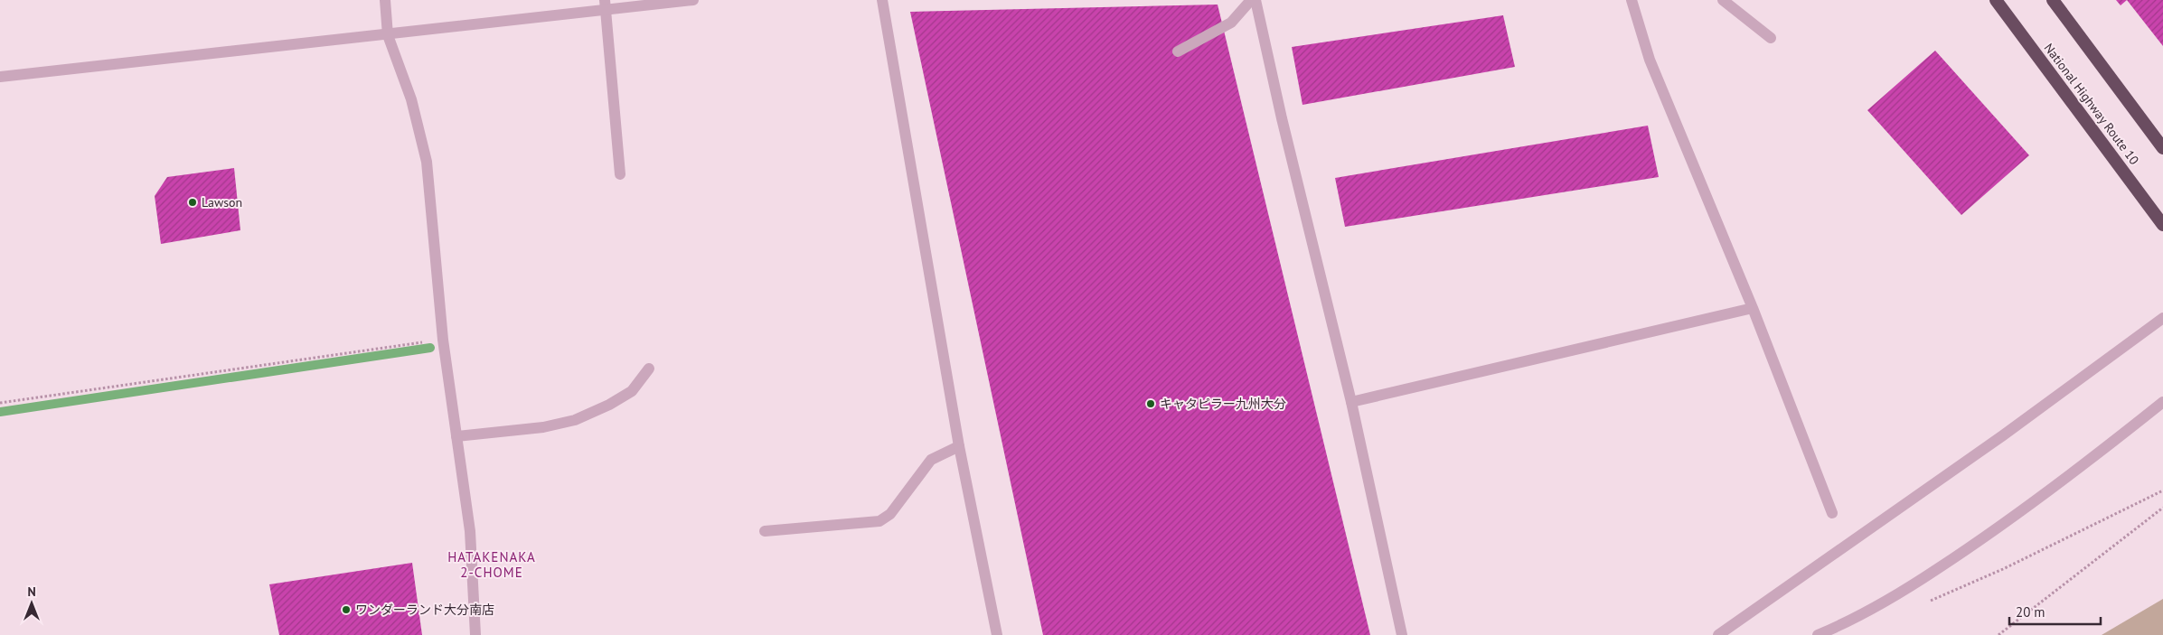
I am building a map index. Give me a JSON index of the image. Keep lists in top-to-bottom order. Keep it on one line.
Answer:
{"streets":{"highway":["National Highway Route 10"]},"districts":["HATAKENAKA 2-CHOME"],"places":["Lawson","キャタピラー九州大分","ワンダーランド大分南店"],"scale_bar":"20 m","north":"top"}
